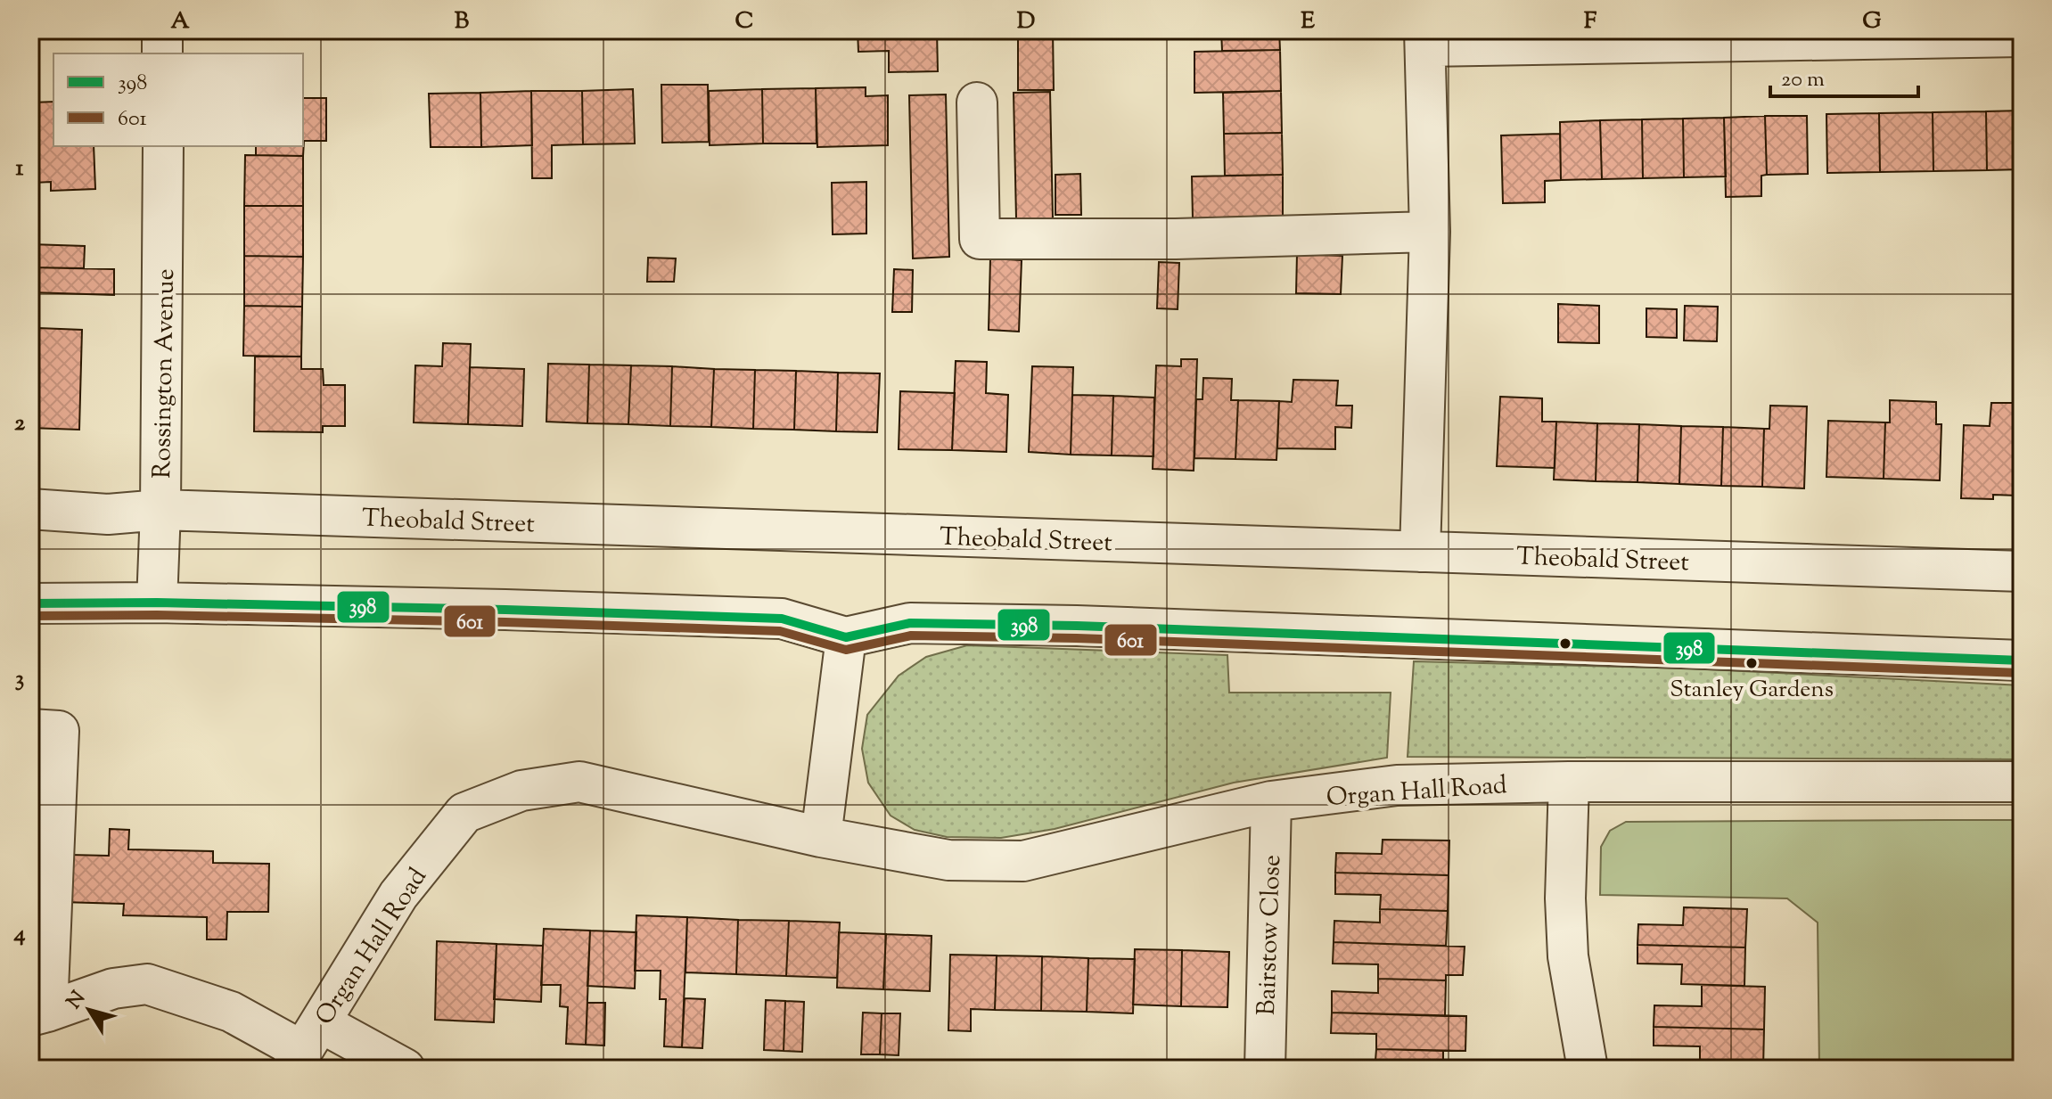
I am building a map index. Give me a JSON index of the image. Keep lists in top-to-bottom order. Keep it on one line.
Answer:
{"streets":{"street":["Rossington Avenue","Theobald Street","Organ Hall Road","Bairstow Close"]},"crossings":[["Rossington Avenue","Theobald Street"],["Organ Hall Road","Bairstow Close"]],"places":["Stanley Gardens"],"lines":["transit line 398","transit line 601"],"legend":["398","601"],"scale_bar":"20 m","north":"top left","grid":{"columns":["A","B","C","D","E","F","G"],"rows":["1","2","3","4"]}}
